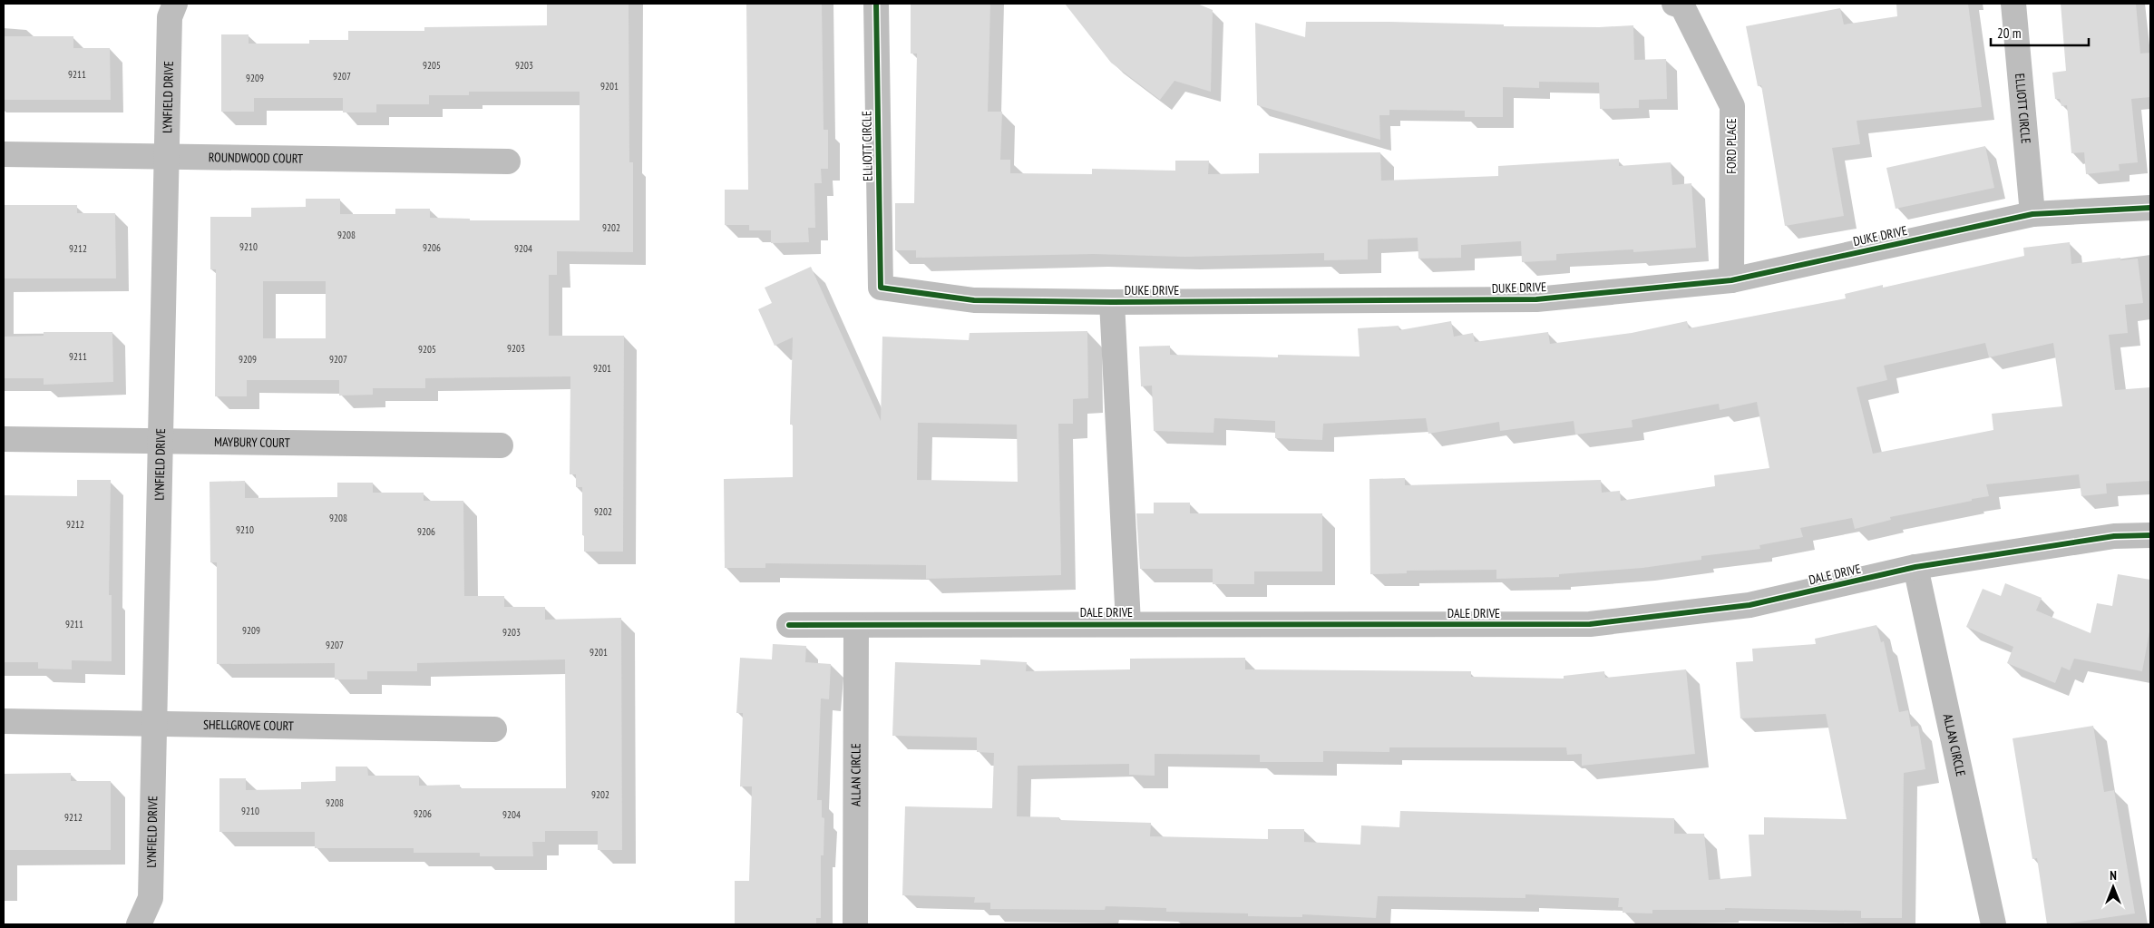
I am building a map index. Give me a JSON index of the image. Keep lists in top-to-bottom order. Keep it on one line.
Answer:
{"streets":{"street":["LYNFIELD DRIVE","ELLIOTT CIRCLE","FORD PLACE","ROUNDWOOD COURT","DUKE DRIVE","MAYBURY COURT","DALE DRIVE","SHELLGROVE COURT","ALLAN CIRCLE"]},"crossings":[["LYNFIELD DRIVE","ROUNDWOOD COURT"],["LYNFIELD DRIVE","MAYBURY COURT"],["LYNFIELD DRIVE","SHELLGROVE COURT"],["ELLIOTT CIRCLE","DUKE DRIVE"],["FORD PLACE","DUKE DRIVE"],["DUKE DRIVE","DALE DRIVE"],["DALE DRIVE","ALLAN CIRCLE"]],"house_numbers":["9205","9203","9211","9207","9209","9201","9202","9208","9210","9206","9212","9204","9203","9205","9211","9209","9207","9201","9202","9208","9212","9210","9206","9211","9209","9203","9207","9201","9202","9208","9210","9206","9204","9212"],"scale_bar":"20 m","north":"top"}
